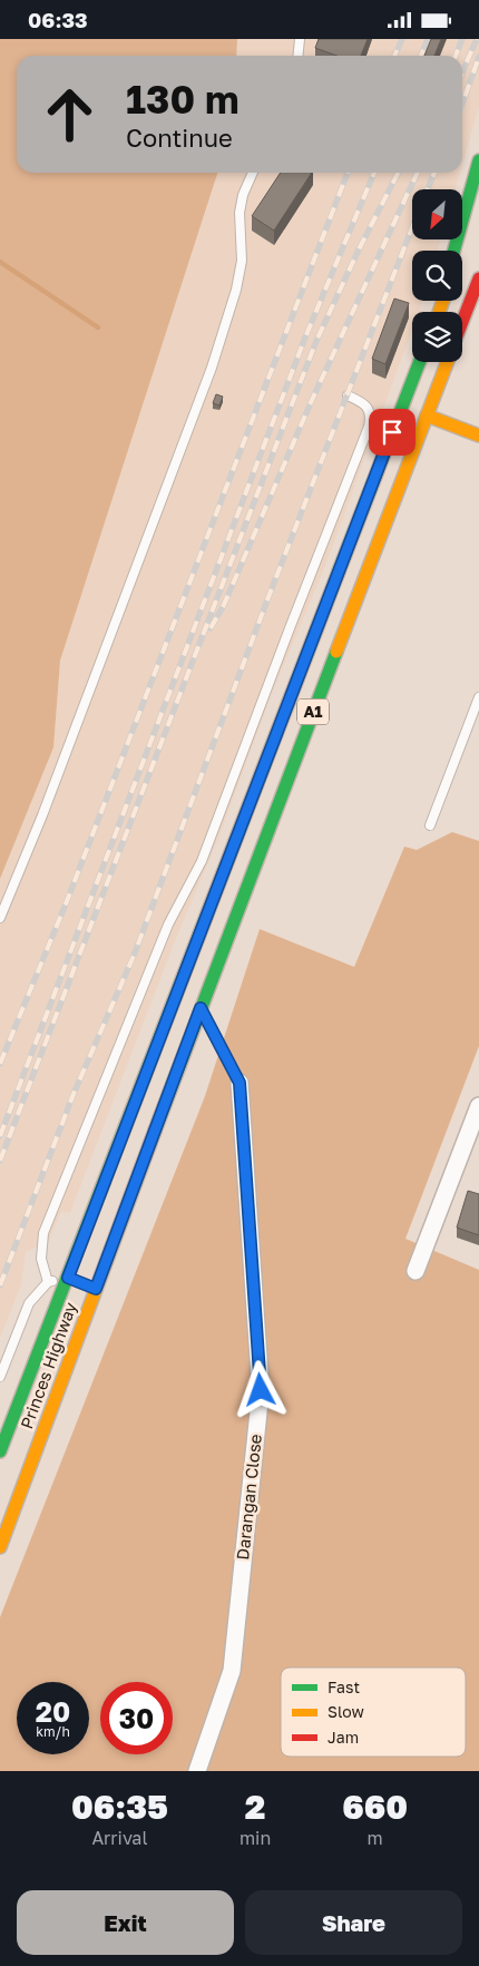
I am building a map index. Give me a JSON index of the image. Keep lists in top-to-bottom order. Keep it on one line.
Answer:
{"streets":{"main road":["A1","Princes Highway"],"street":["Darangan Close"]},"legend":["Fast","Slow","Jam"],"north":"bottom left","page":{"status":"06:33","turn":["130 m","Continue"],"speed":"20 km/h","limit":"30","eta":["06:35","Arrival","2","min","660","m"],"buttons":["Exit","Share"]}}
